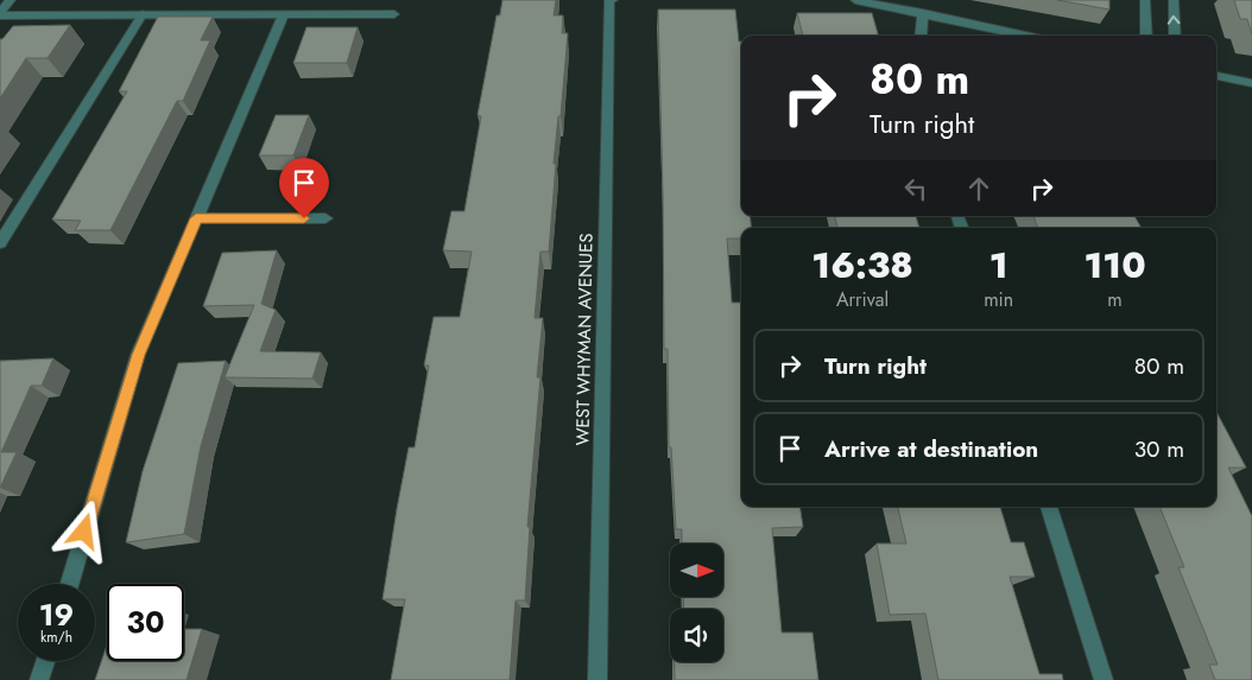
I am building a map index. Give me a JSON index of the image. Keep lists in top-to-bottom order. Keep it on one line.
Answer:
{"streets":{"street":["WEST WHYMAN AVENUES"]},"north":"right","page":{"turn":["80 m","Turn right"],"eta":["16:38","Arrival","1","min","110","m"],"list":[{"name":"Turn right","value":"80 m"},{"name":"Arrive at destination","value":"30 m"}],"speed":"19 km/h","limit":"30"}}
